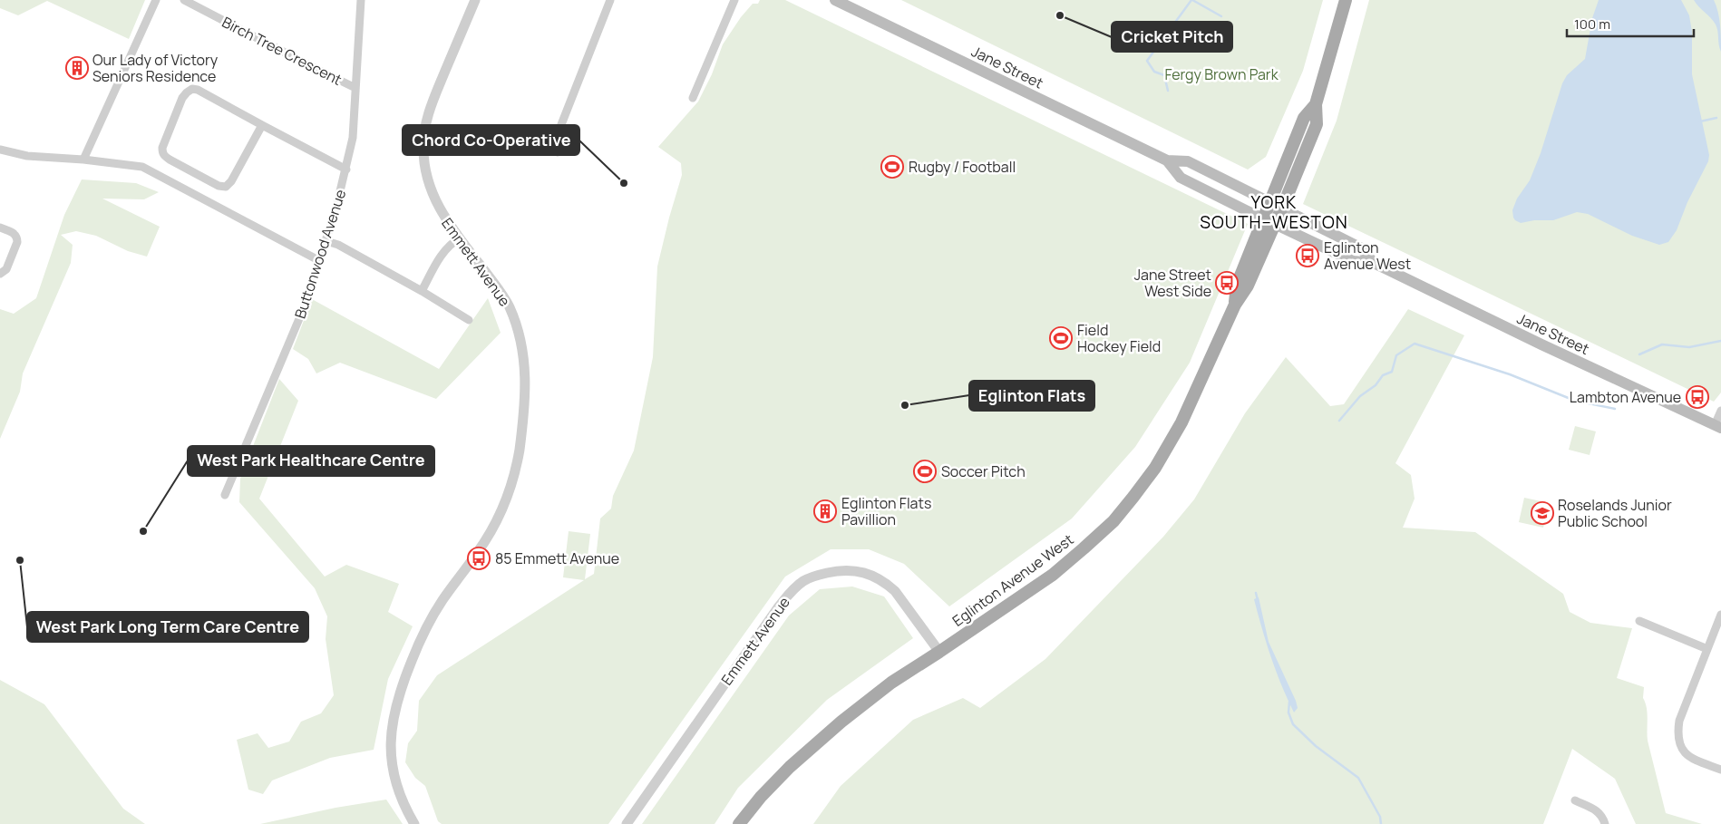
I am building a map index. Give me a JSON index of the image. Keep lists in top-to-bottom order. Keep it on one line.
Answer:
{"streets":{"main road":["Jane Street","Eglinton Avenue West"],"street":["Birch Tree Crescent","Buttonwood Avenue","Emmett Avenue"]},"crossings":[["Birch Tree Crescent","Buttonwood Avenue"],["Jane Street","Eglinton Avenue West"],["Emmett Avenue","Eglinton Avenue West"]],"districts":["YORK SOUTH–WESTON"],"parks":["Fergy Brown Park"],"places":{"other":["Cricket Pitch","Chord Co-Operative","Eglinton Flats","West Park Healthcare Centre","West Park Long Term Care Centre"],"building":["Our Lady of Victory Seniors Residence","Eglinton Flats Pavillion"],"sports":["Rugby / Football","Field Hockey Field","Soccer Pitch"],"bus stop":["Eglinton Avenue West","Jane Street West Side","Lambton Avenue","85 Emmett Avenue"],"school or university":["Roselands Junior Public School"]},"scale_bar":"100 m"}
